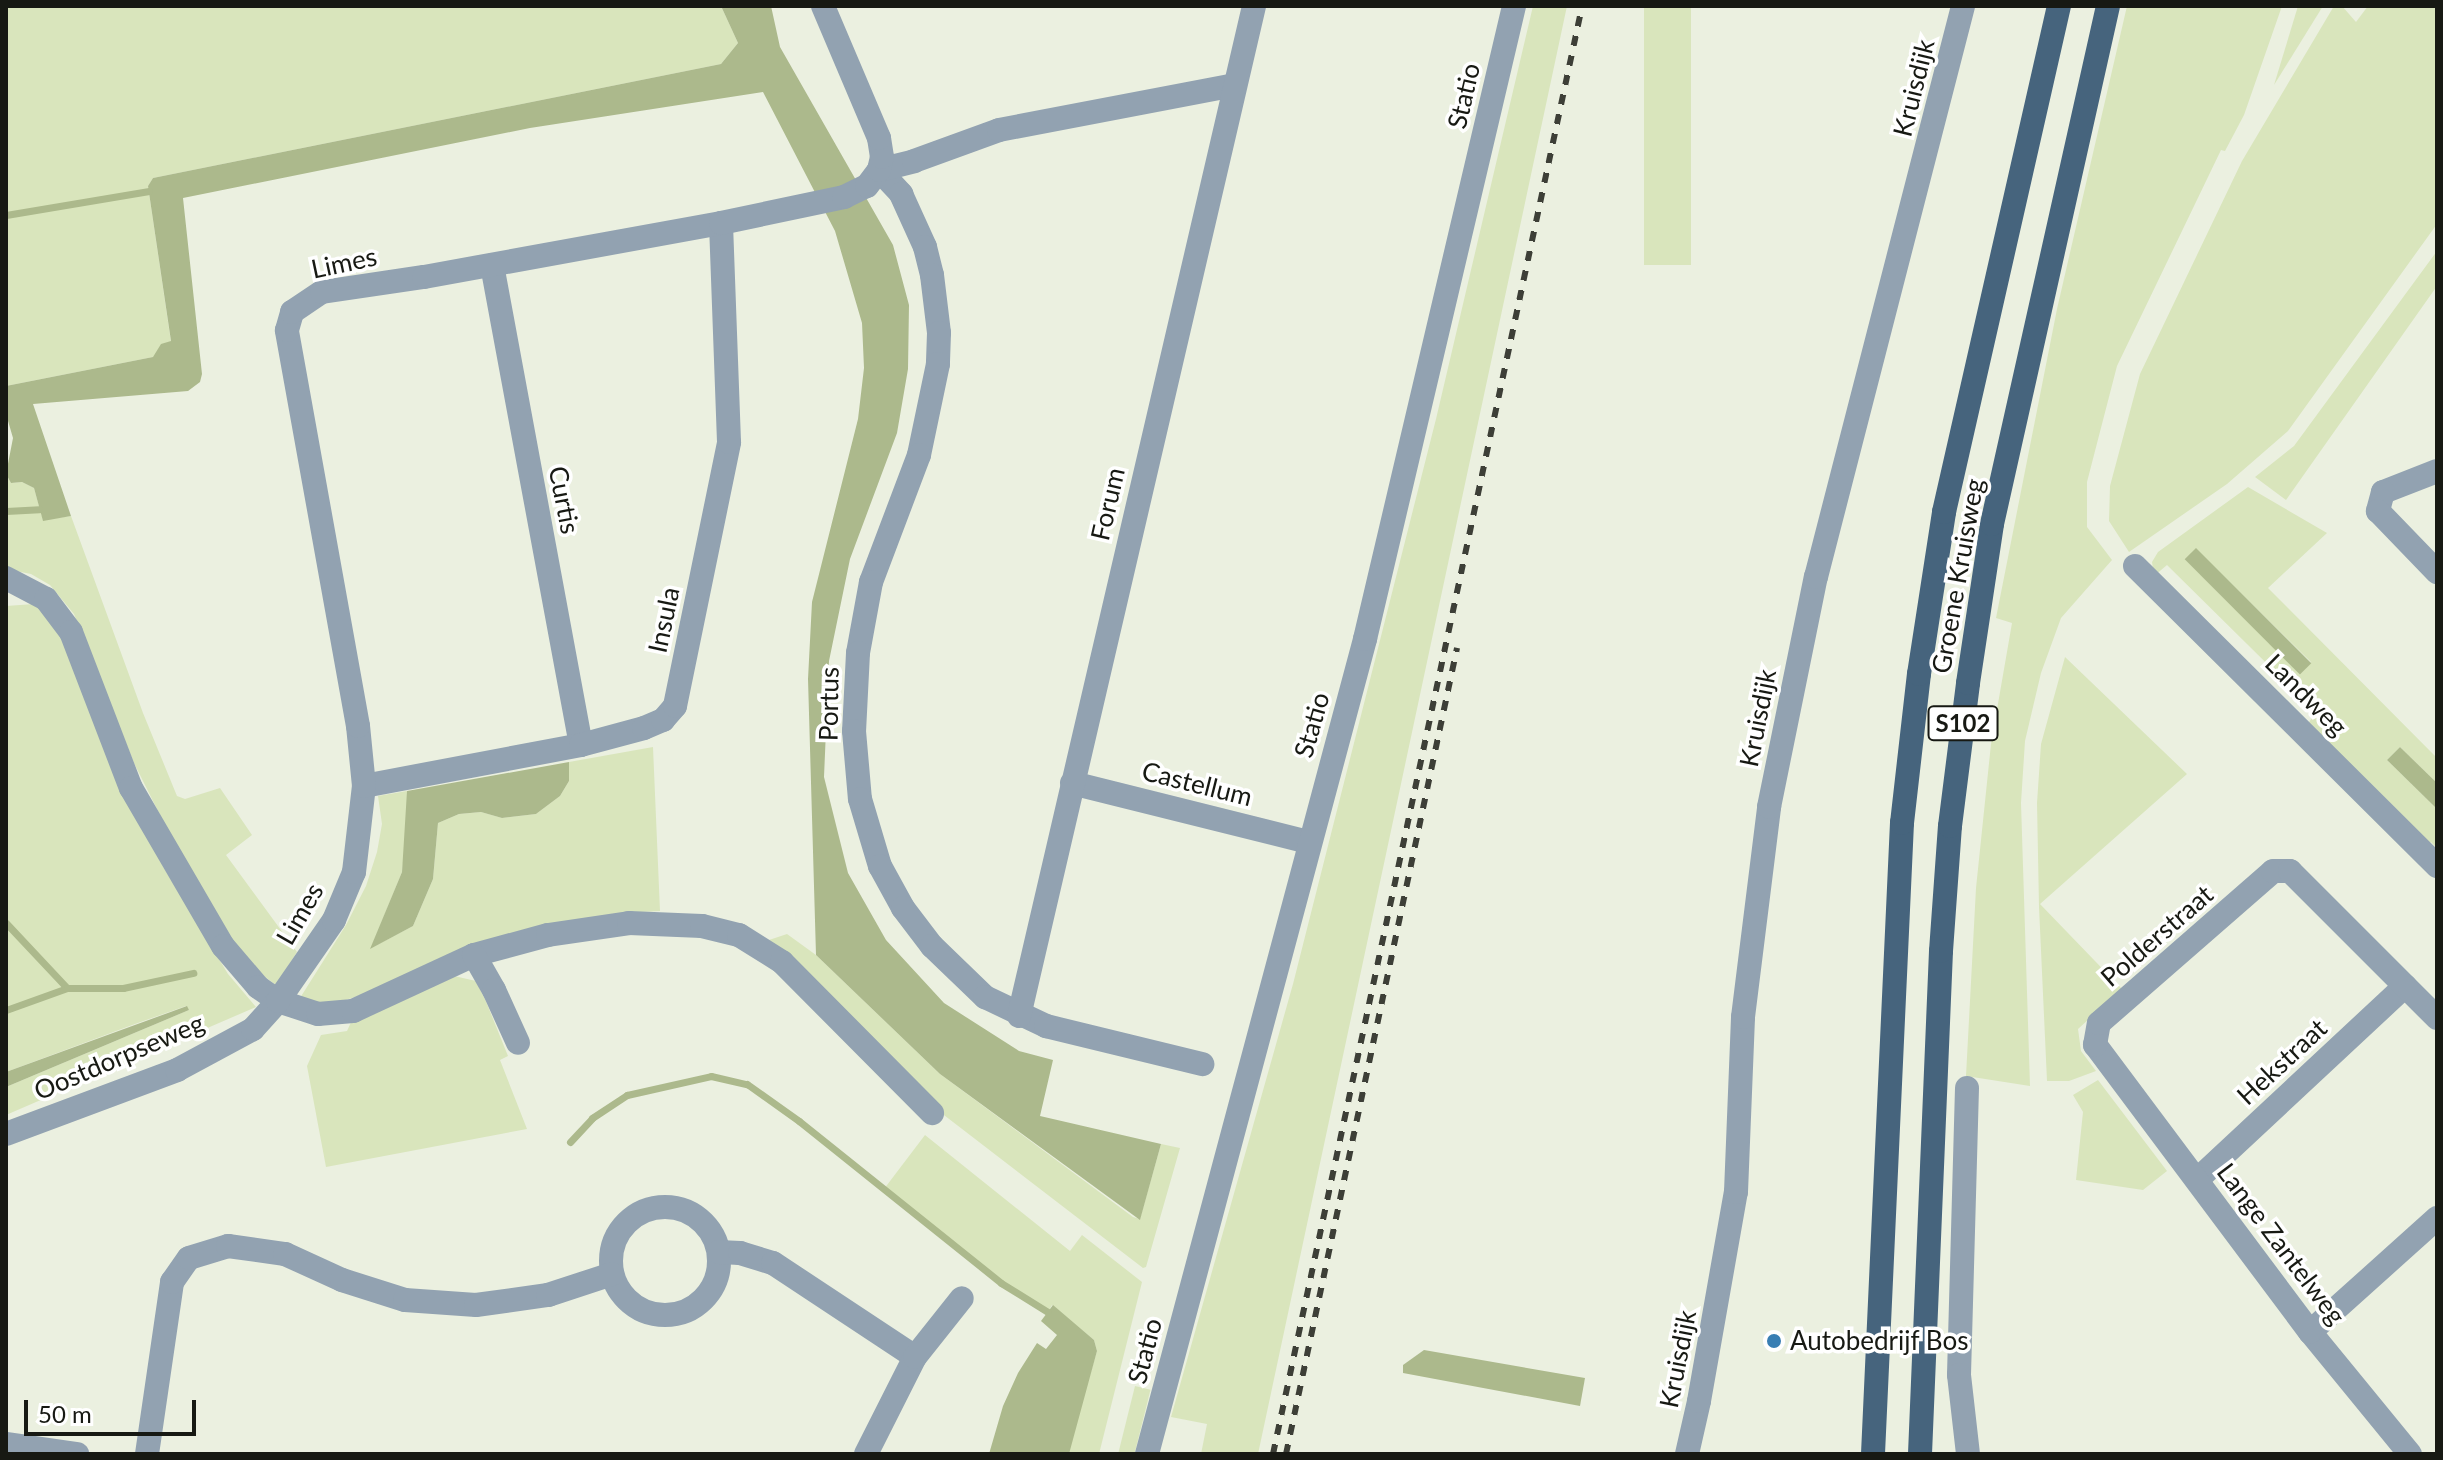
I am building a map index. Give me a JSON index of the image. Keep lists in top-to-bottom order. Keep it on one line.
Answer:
{"streets":{"main road":["Groene Kruisweg","S102"],"street":["Kruisdijk","Statio","Limes","Curtis","Forum","Insula","Landweg","Portus","Castellum","Polderstraat","Oostdorpseweg","Hekstraat","Lange Zantelweg"]},"crossings":[["Statio","Castellum"],["Limes","Curtis"],["Limes","Forum"],["Limes","Insula"],["Limes","Portus"],["Limes","Oostdorpseweg"],["Curtis","Insula"],["Forum","Portus"],["Forum","Castellum"],["Polderstraat","Hekstraat"],["Polderstraat","Lange Zantelweg"],["Hekstraat","Lange Zantelweg"]],"places":["Autobedrijf Bos"],"scale_bar":"50 m"}
